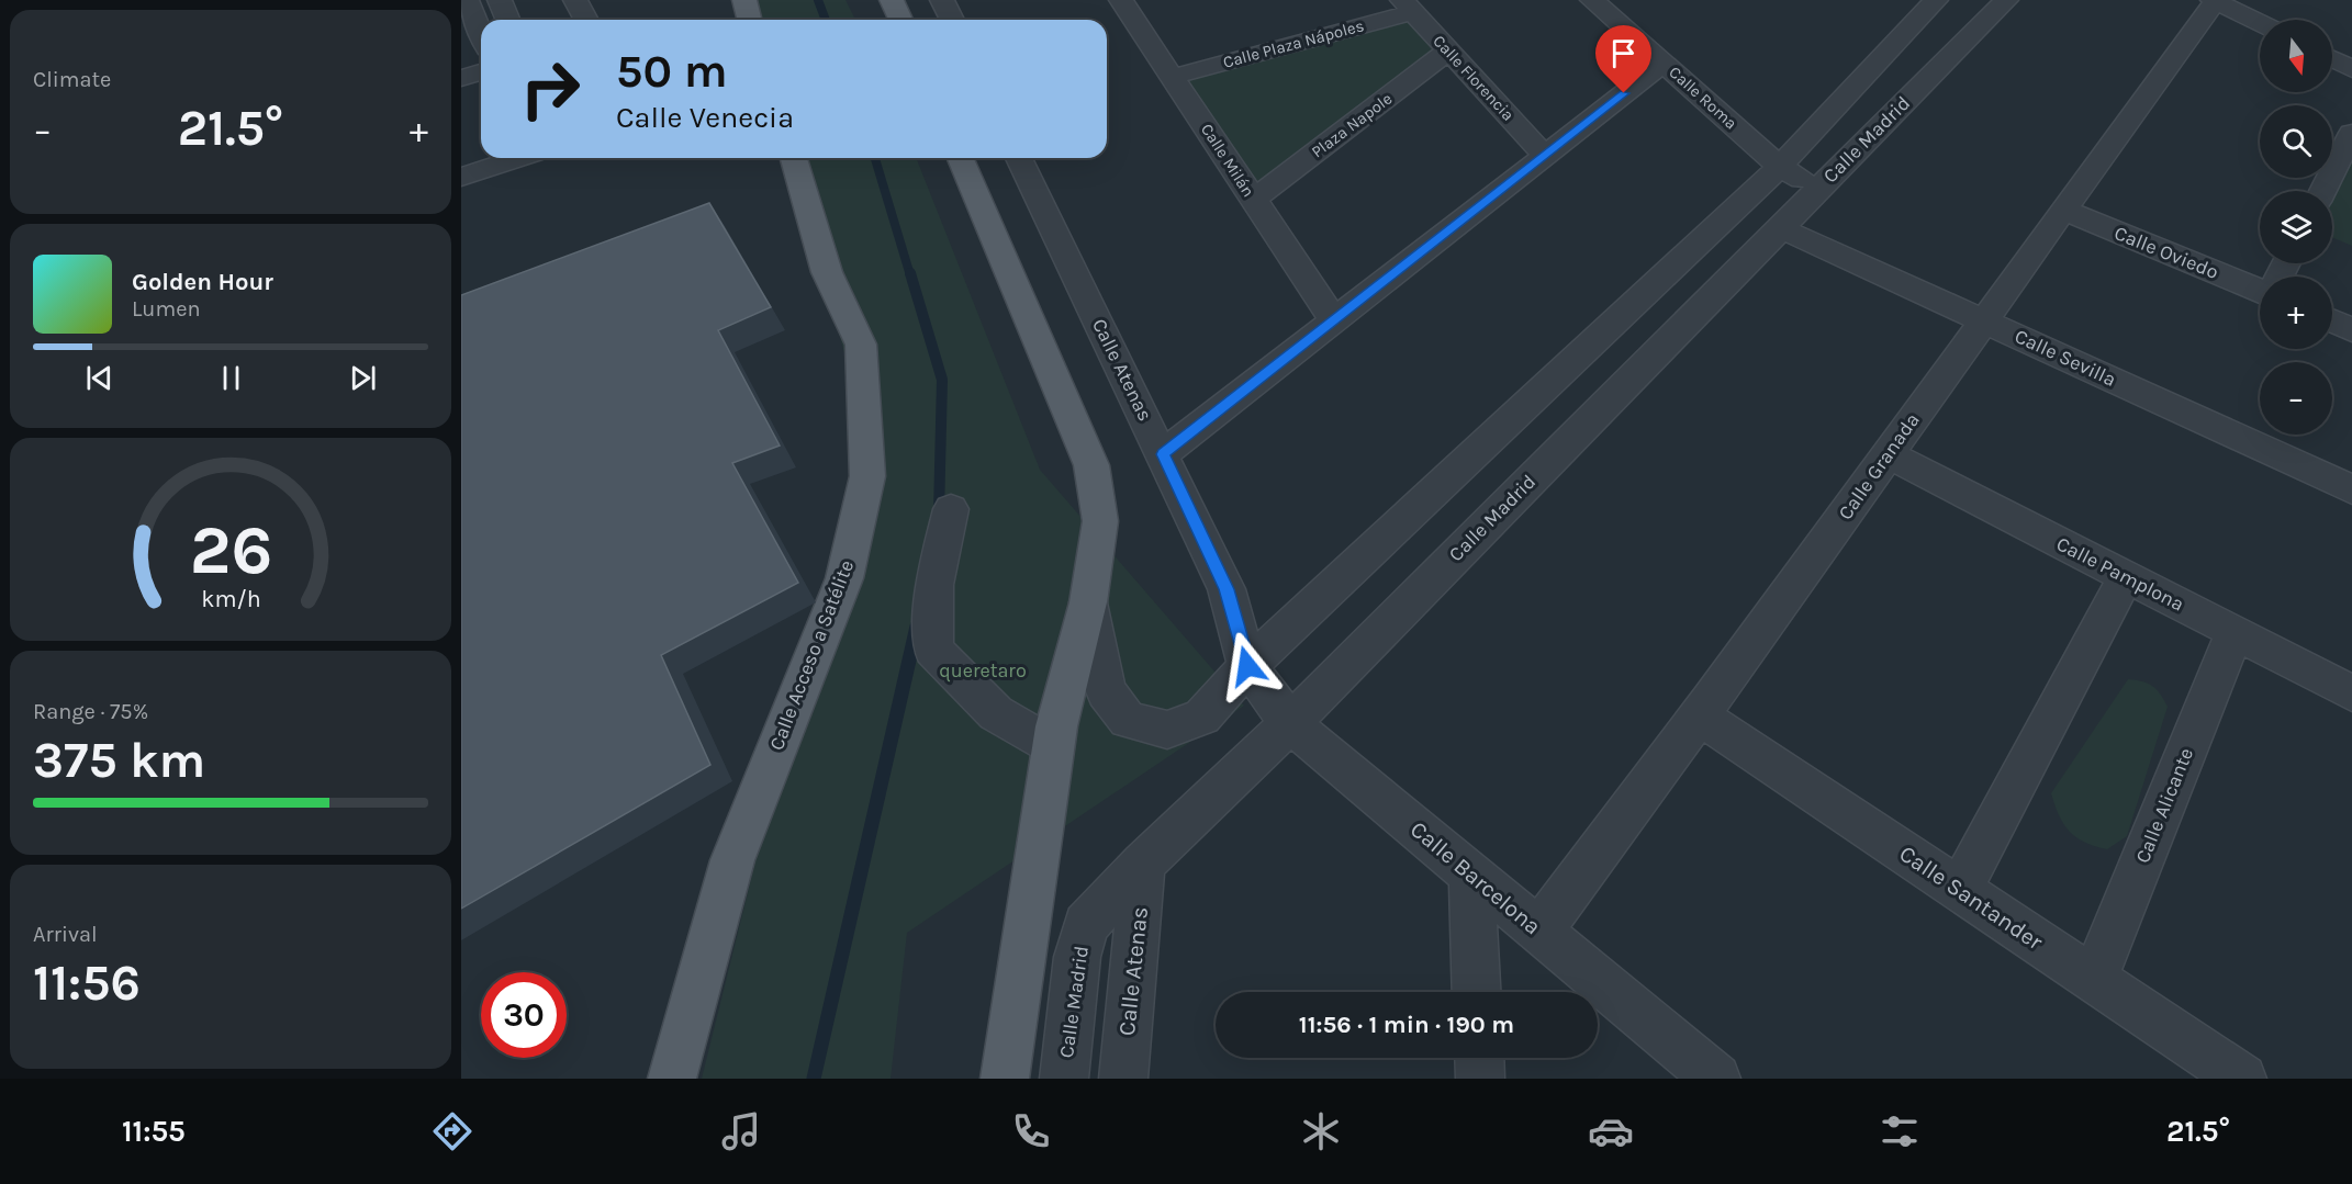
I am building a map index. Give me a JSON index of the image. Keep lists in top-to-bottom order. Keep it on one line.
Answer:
{"streets":{"main road":["Calle Acceso a Satélite"],"street":["Calle Plaza Nápoles","Calle Florencia","Calle Roma","Plaza Napole","Calle Madrid","Calle Milán","Calle Oviedo","Calle Sevilla","Calle Atenas","Calle Granada","Calle Pamplona","Calle Alicante","Calle Barcelona","Calle Santander"]},"crossings":[["Calle Plaza Nápoles","Calle Florencia"],["Calle Plaza Nápoles","Calle Milán"],["Calle Florencia","Plaza Napole"],["Calle Roma","Calle Madrid"],["Plaza Napole","Calle Milán"],["Calle Madrid","Calle Sevilla"],["Calle Madrid","Calle Atenas"],["Calle Madrid","Calle Barcelona"],["Calle Oviedo","Calle Granada"],["Calle Sevilla","Calle Granada"],["Calle Atenas","Calle Barcelona"],["Calle Granada","Calle Pamplona"],["Calle Granada","Calle Barcelona"],["Calle Granada","Calle Santander"],["Calle Pamplona","Calle Alicante"],["Calle Alicante","Calle Santander"]],"parks":["queretaro"],"north":"bottom","page":{"tile":["Climate",["Range · 75%","375 km"],["Arrival","11:56"]],"map_buttons":["+","−"],"turn":["50 m","Calle Venecia"],"heat":["−","21.5°","+"],"song":["Golden Hour","Lumen"],"limit":"30","trip":"11:56 · 1 min · 190 m","tabs":["11:55","21.5°"],"gauge":["26","km/h"]}}
